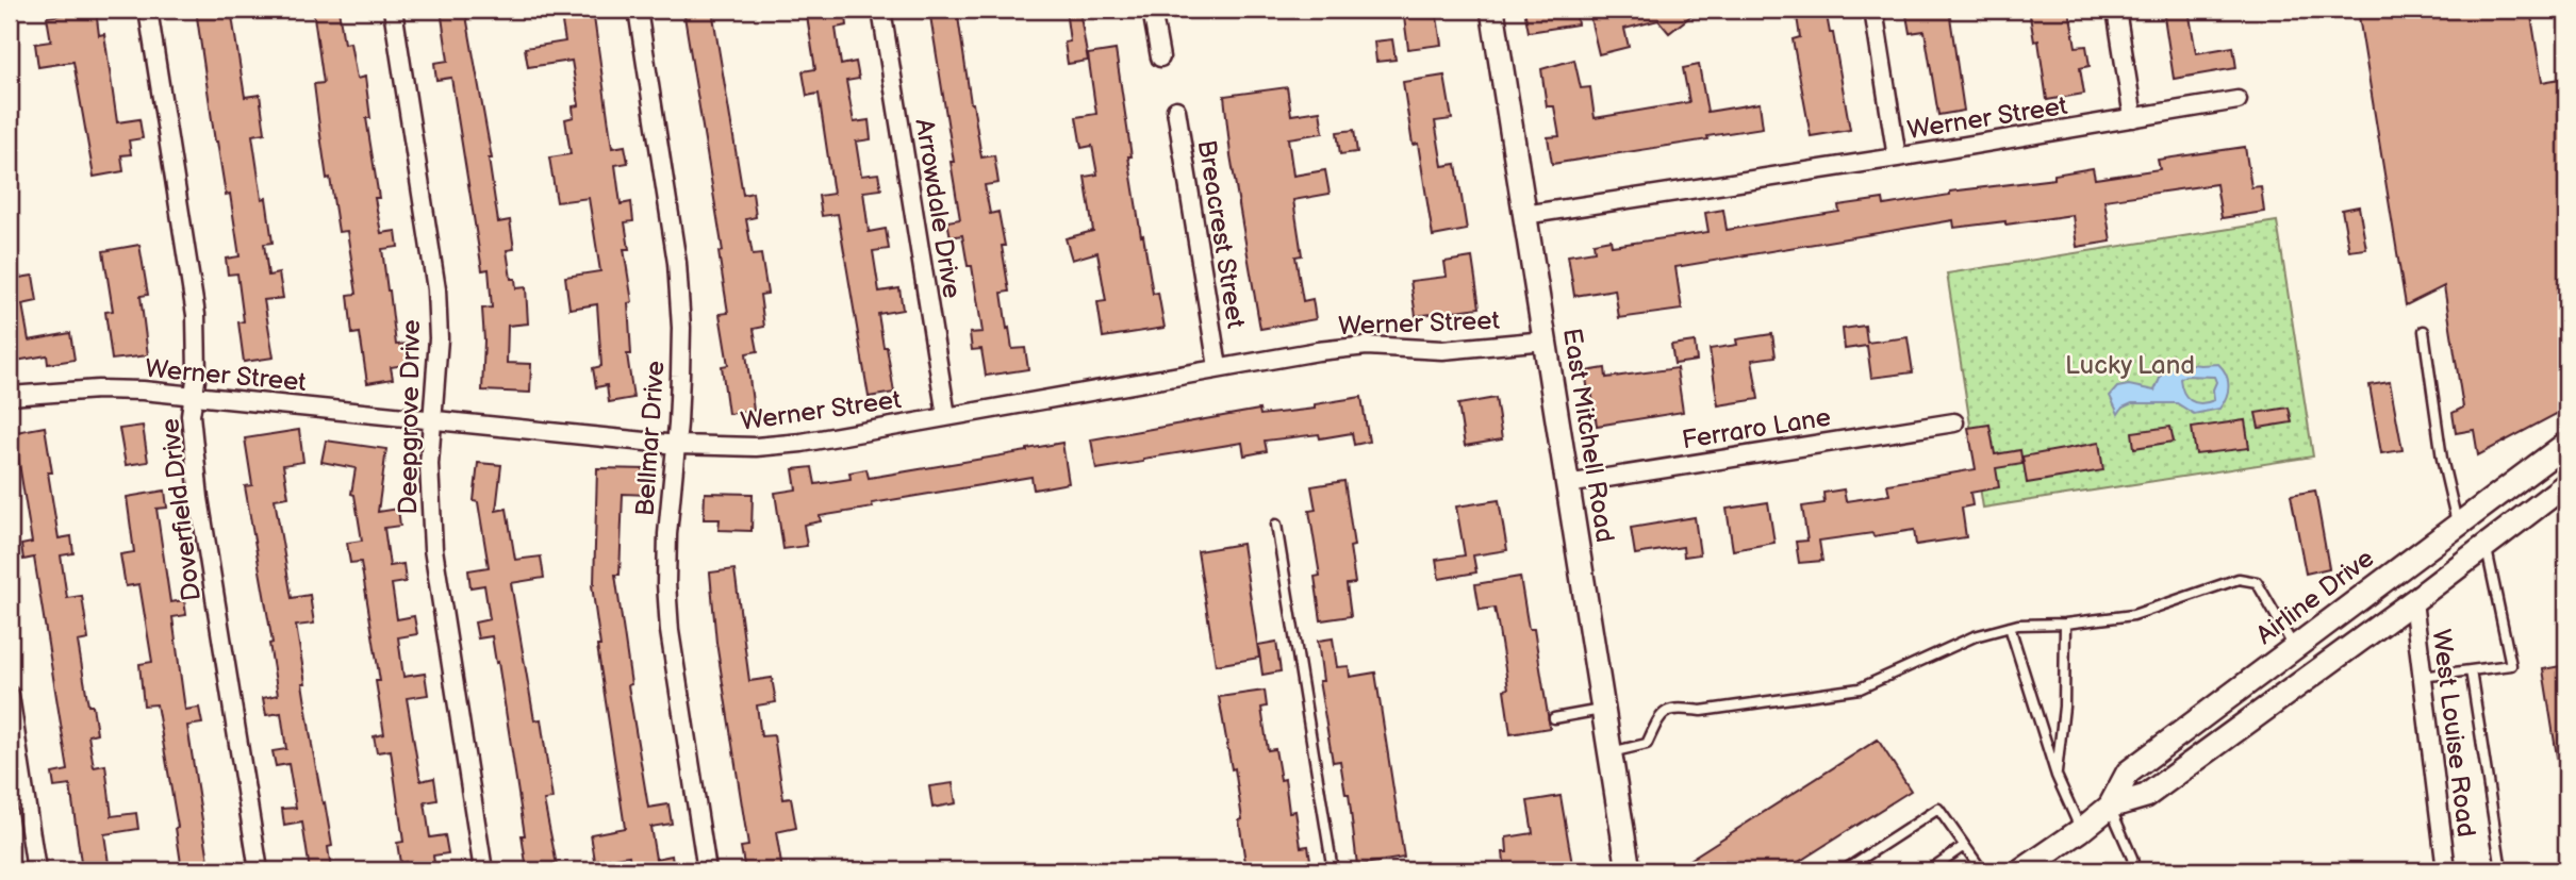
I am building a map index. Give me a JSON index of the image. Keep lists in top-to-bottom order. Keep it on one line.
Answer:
{"streets":{"main road":["East Mitchell Road","Airline Drive"],"street":["Werner Street","Arrowdale Drive","Breacrest Street","Deepgrove Drive","Ferraro Lane","Bellmar Drive","Doverfield Drive","West Louise Road"]},"crossings":[["Werner Street","Arrowdale Drive"],["Werner Street","Breacrest Street"],["Werner Street","Deepgrove Drive"],["Werner Street","East Mitchell Road"],["Werner Street","Bellmar Drive"],["Werner Street","Doverfield Drive"],["Ferraro Lane","East Mitchell Road"],["Airline Drive","West Louise Road"]],"parks":["Lucky Land"]}
